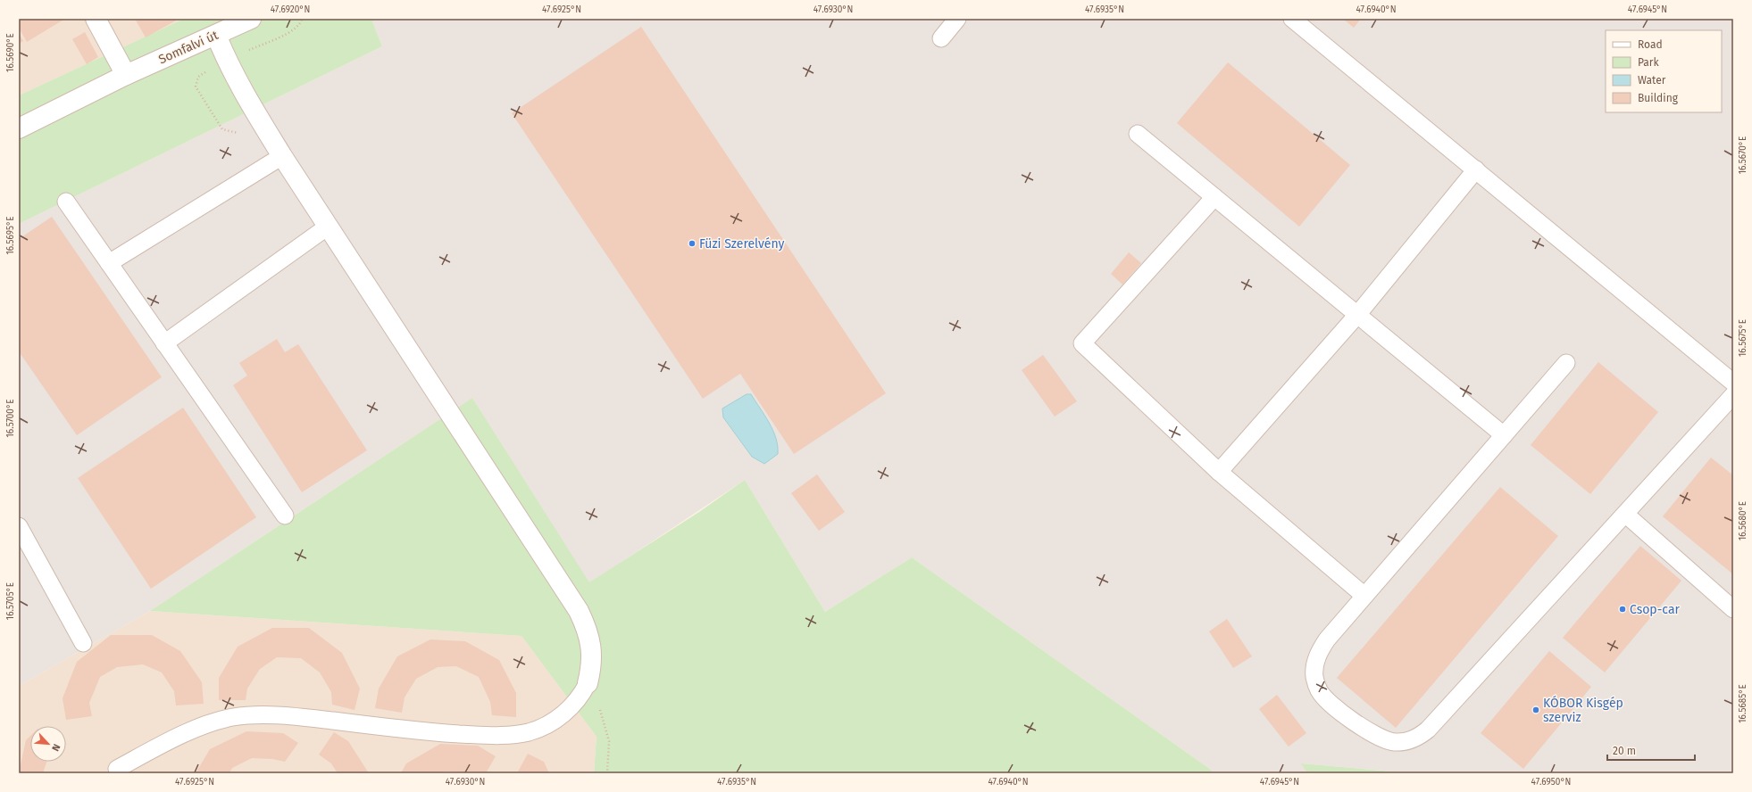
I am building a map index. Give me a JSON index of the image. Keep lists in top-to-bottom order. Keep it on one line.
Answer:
{"streets":{"street":["Somfalvi út"]},"places":["Füzi Szerelvény","Csop-car","KÓBOR Kisgép szerviz"],"legend":["Road","Park","Water","Building"],"scale_bar":"20 m","north":"bottom right","coordinates":["47.6920°N","47.6925°N","47.6930°N","47.6935°N","47.6940°N","47.6945°N","16.5690°E","16.5670°E","16.5695°E","16.5675°E","16.5700°E","16.5680°E","16.5705°E","16.5685°E","47.6950°N"]}
